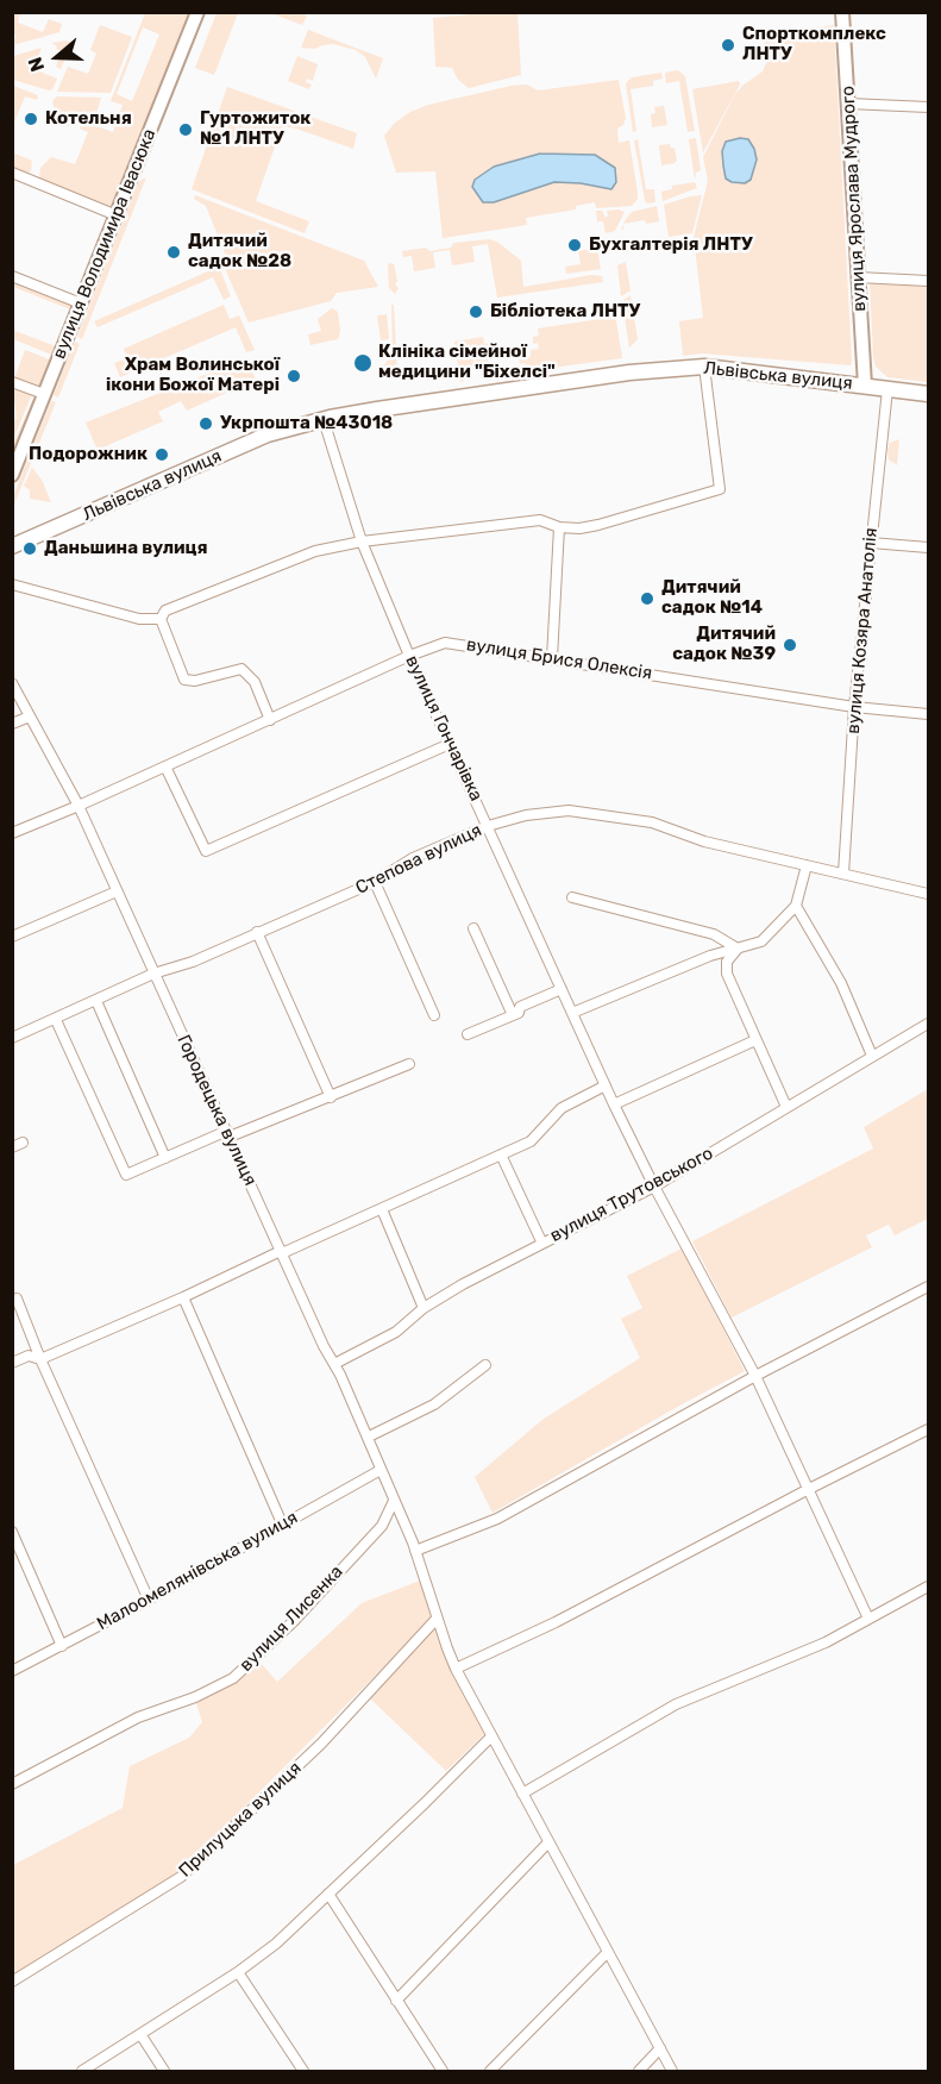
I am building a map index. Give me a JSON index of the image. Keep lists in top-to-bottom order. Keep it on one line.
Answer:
{"streets":{"main road":["Львівська вулиця"],"street":["вулиця Ярослава Мудрого","вулиця Володимира Івасюка","вулиця Козяра Анатолія","вулиця Брися Олексія","вулиця Гончарівка","Степова вулиця","Городецька вулиця","вулиця Трутовського","Малоомелянівська вулиця","вулиця Лисенка","Прилуцька вулиця"]},"crossings":[["вулиця Ярослава Мудрого","Львівська вулиця"],["Львівська вулиця","вулиця Козяра Анатолія"],["Львівська вулиця","вулиця Гончарівка"],["вулиця Козяра Анатолія","вулиця Брися Олексія"],["вулиця Козяра Анатолія","Степова вулиця"],["вулиця Брися Олексія","вулиця Гончарівка"],["вулиця Брися Олексія","Городецька вулиця"],["вулиця Гончарівка","Степова вулиця"],["вулиця Гончарівка","вулиця Трутовського"],["Степова вулиця","Городецька вулиця"],["Городецька вулиця","вулиця Трутовського"],["Городецька вулиця","Малоомелянівська вулиця"],["Городецька вулиця","вулиця Лисенка"],["Городецька вулиця","Прилуцька вулиця"]],"places":["Спорткомплекс ЛНТУ","Котельня","Гуртожиток №1 ЛНТУ","Бухгалтерія ЛНТУ","Дитячий садок №28","Бібліотека ЛНТУ","Клініка сімейної медицини \"Біхелсі\"","Храм Волинської ікони Божої Матері","Укрпошта №43018","Подорожник","Даньшина вулиця","Дитячий садок №14","Дитячий садок №39"],"north":"left"}
